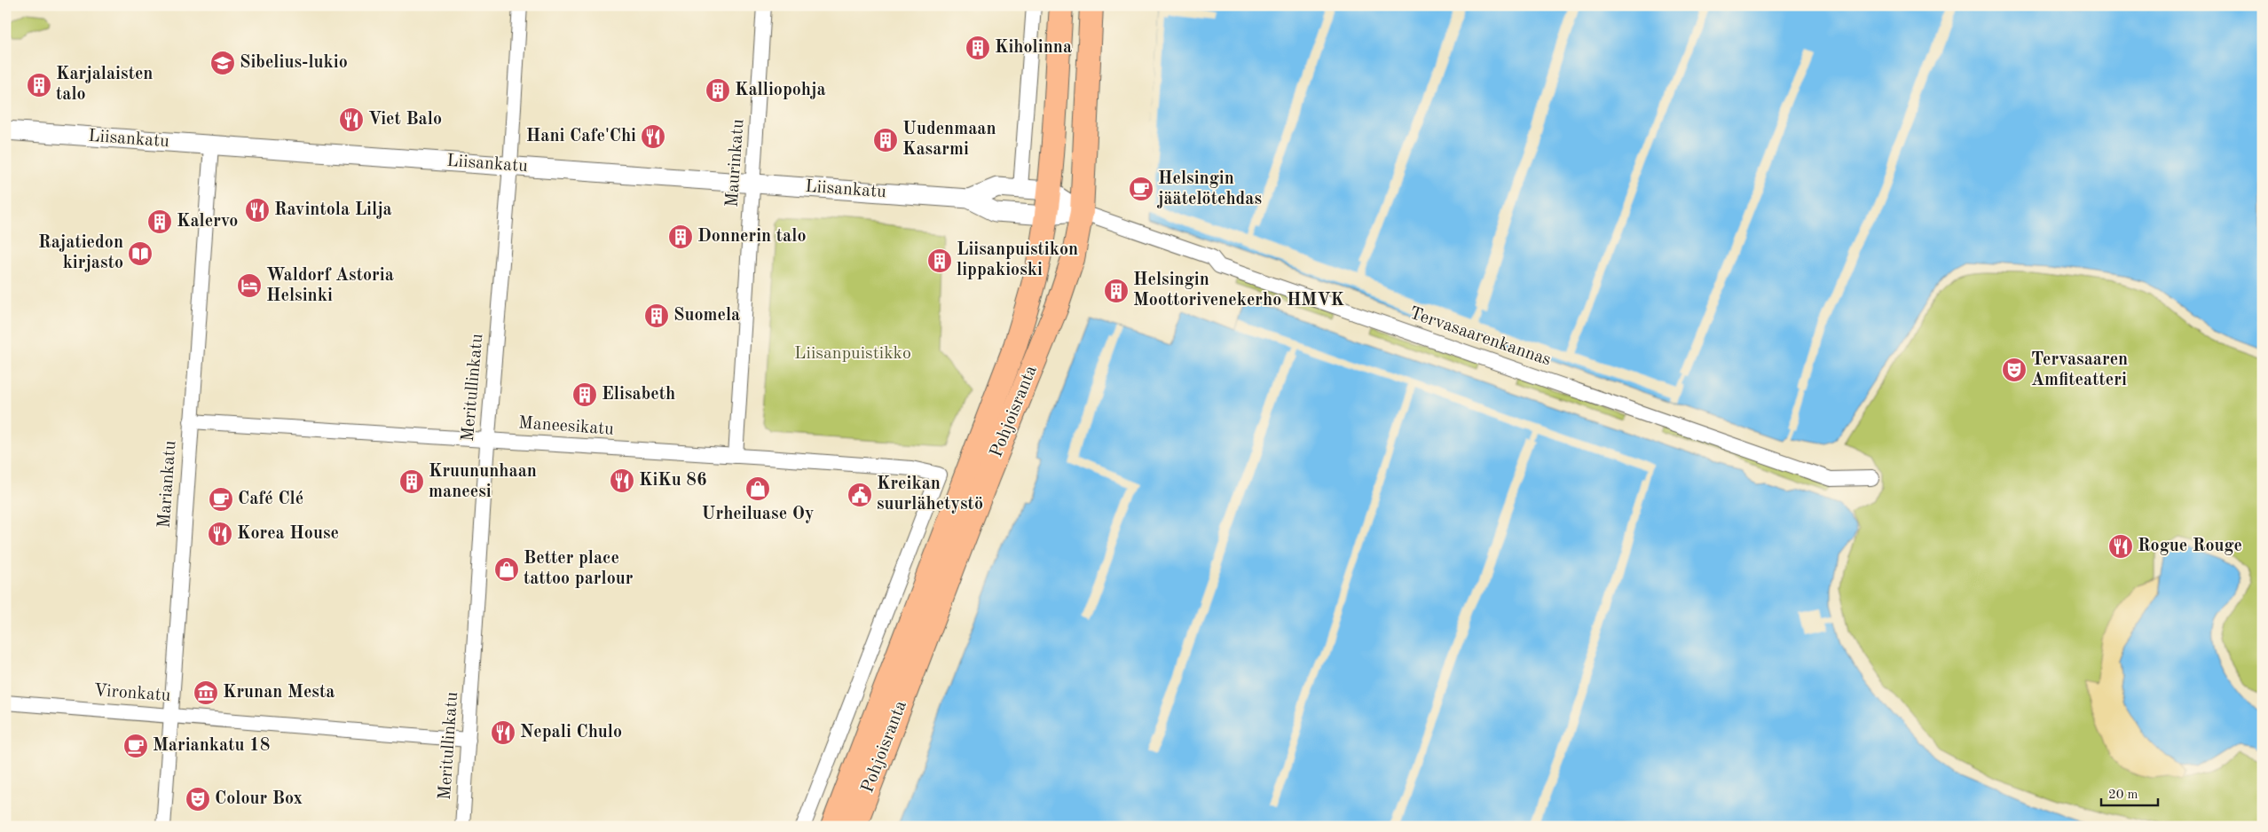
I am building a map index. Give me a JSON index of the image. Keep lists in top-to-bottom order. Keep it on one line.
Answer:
{"streets":{"main road":["Pohjoisranta"],"street":["Liisankatu","Maurinkatu","Tervasaarenkannas","Meritullinkatu","Maneesikatu","Mariankatu","Vironkatu"]},"crossings":[["Liisankatu","Maurinkatu"],["Liisankatu","Tervasaarenkannas"],["Liisankatu","Meritullinkatu"],["Liisankatu","Pohjoisranta"],["Liisankatu","Mariankatu"],["Maurinkatu","Maneesikatu"],["Tervasaarenkannas","Pohjoisranta"],["Meritullinkatu","Maneesikatu"],["Meritullinkatu","Vironkatu"],["Maneesikatu","Mariankatu"],["Mariankatu","Vironkatu"]],"parks":["Liisanpuistikko"],"places":{"building":["Kiholinna","Karjalaisten talo","Kalliopohja","Uudenmaan Kasarmi","Kalervo","Donnerin talo","Liisanpuistikon lippakioski","Helsingin Moottorivenekerho HMVK","Suomela","Elisabeth","Kruununhaan maneesi"],"school or university":["Sibelius-lukio"],"restaurant":["Viet Balo","Hani Cafe'Chi","Ravintola Lilja","KiKu 86","Korea House","Rogue Rouge","Nepali Chulo"],"cafe":["Helsingin jäätelötehdas","Café Clé","Mariankatu 18"],"library":["Rajatiedon kirjasto"],"hotel":["Waldorf Astoria Helsinki"],"theatre":["Tervasaaren Amfiteatteri","Colour Box"],"shop":["Urheiluase Oy","Better place tattoo parlour"],"public building":["Kreikan suurlähetystö"],"museum":["Krunan Mesta"]},"scale_bar":"20 m"}
